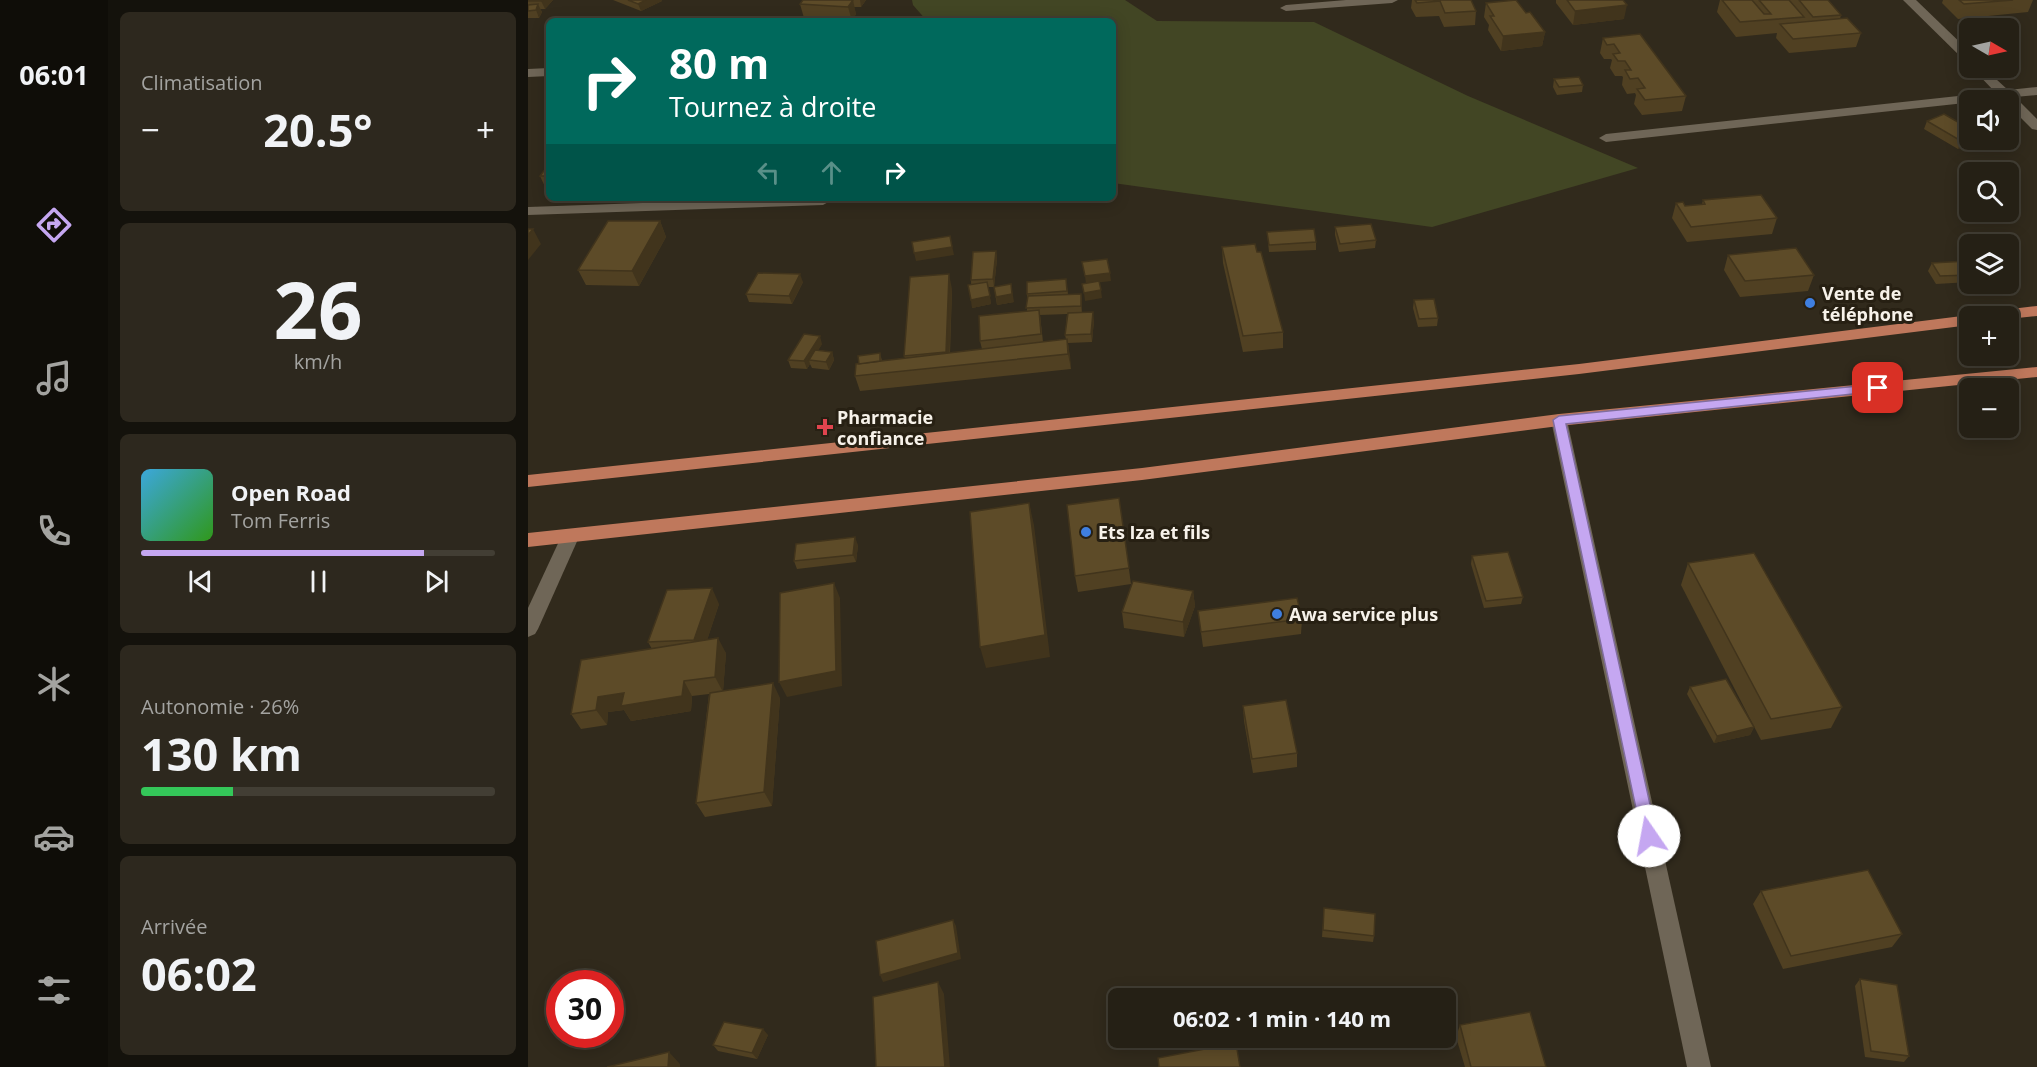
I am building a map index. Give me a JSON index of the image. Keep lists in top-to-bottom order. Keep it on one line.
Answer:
{"places":{"other":["Vente de téléphone","Ets Iza et fils","Awa service plus"],"health":["Pharmacie confiance"]},"north":"right","page":{"tabs":"06:01","tile":["Climatisation",["26","km/h"],["Autonomie · 26%","130 km"],["Arrivée","06:02"]],"map_buttons":["+","−"],"turn":["80 m","Tournez à droite"],"heat":["−","20.5°","+"],"song":["Open Road","Tom Ferris"],"limit":"30","trip":"06:02 · 1 min · 140 m"}}
